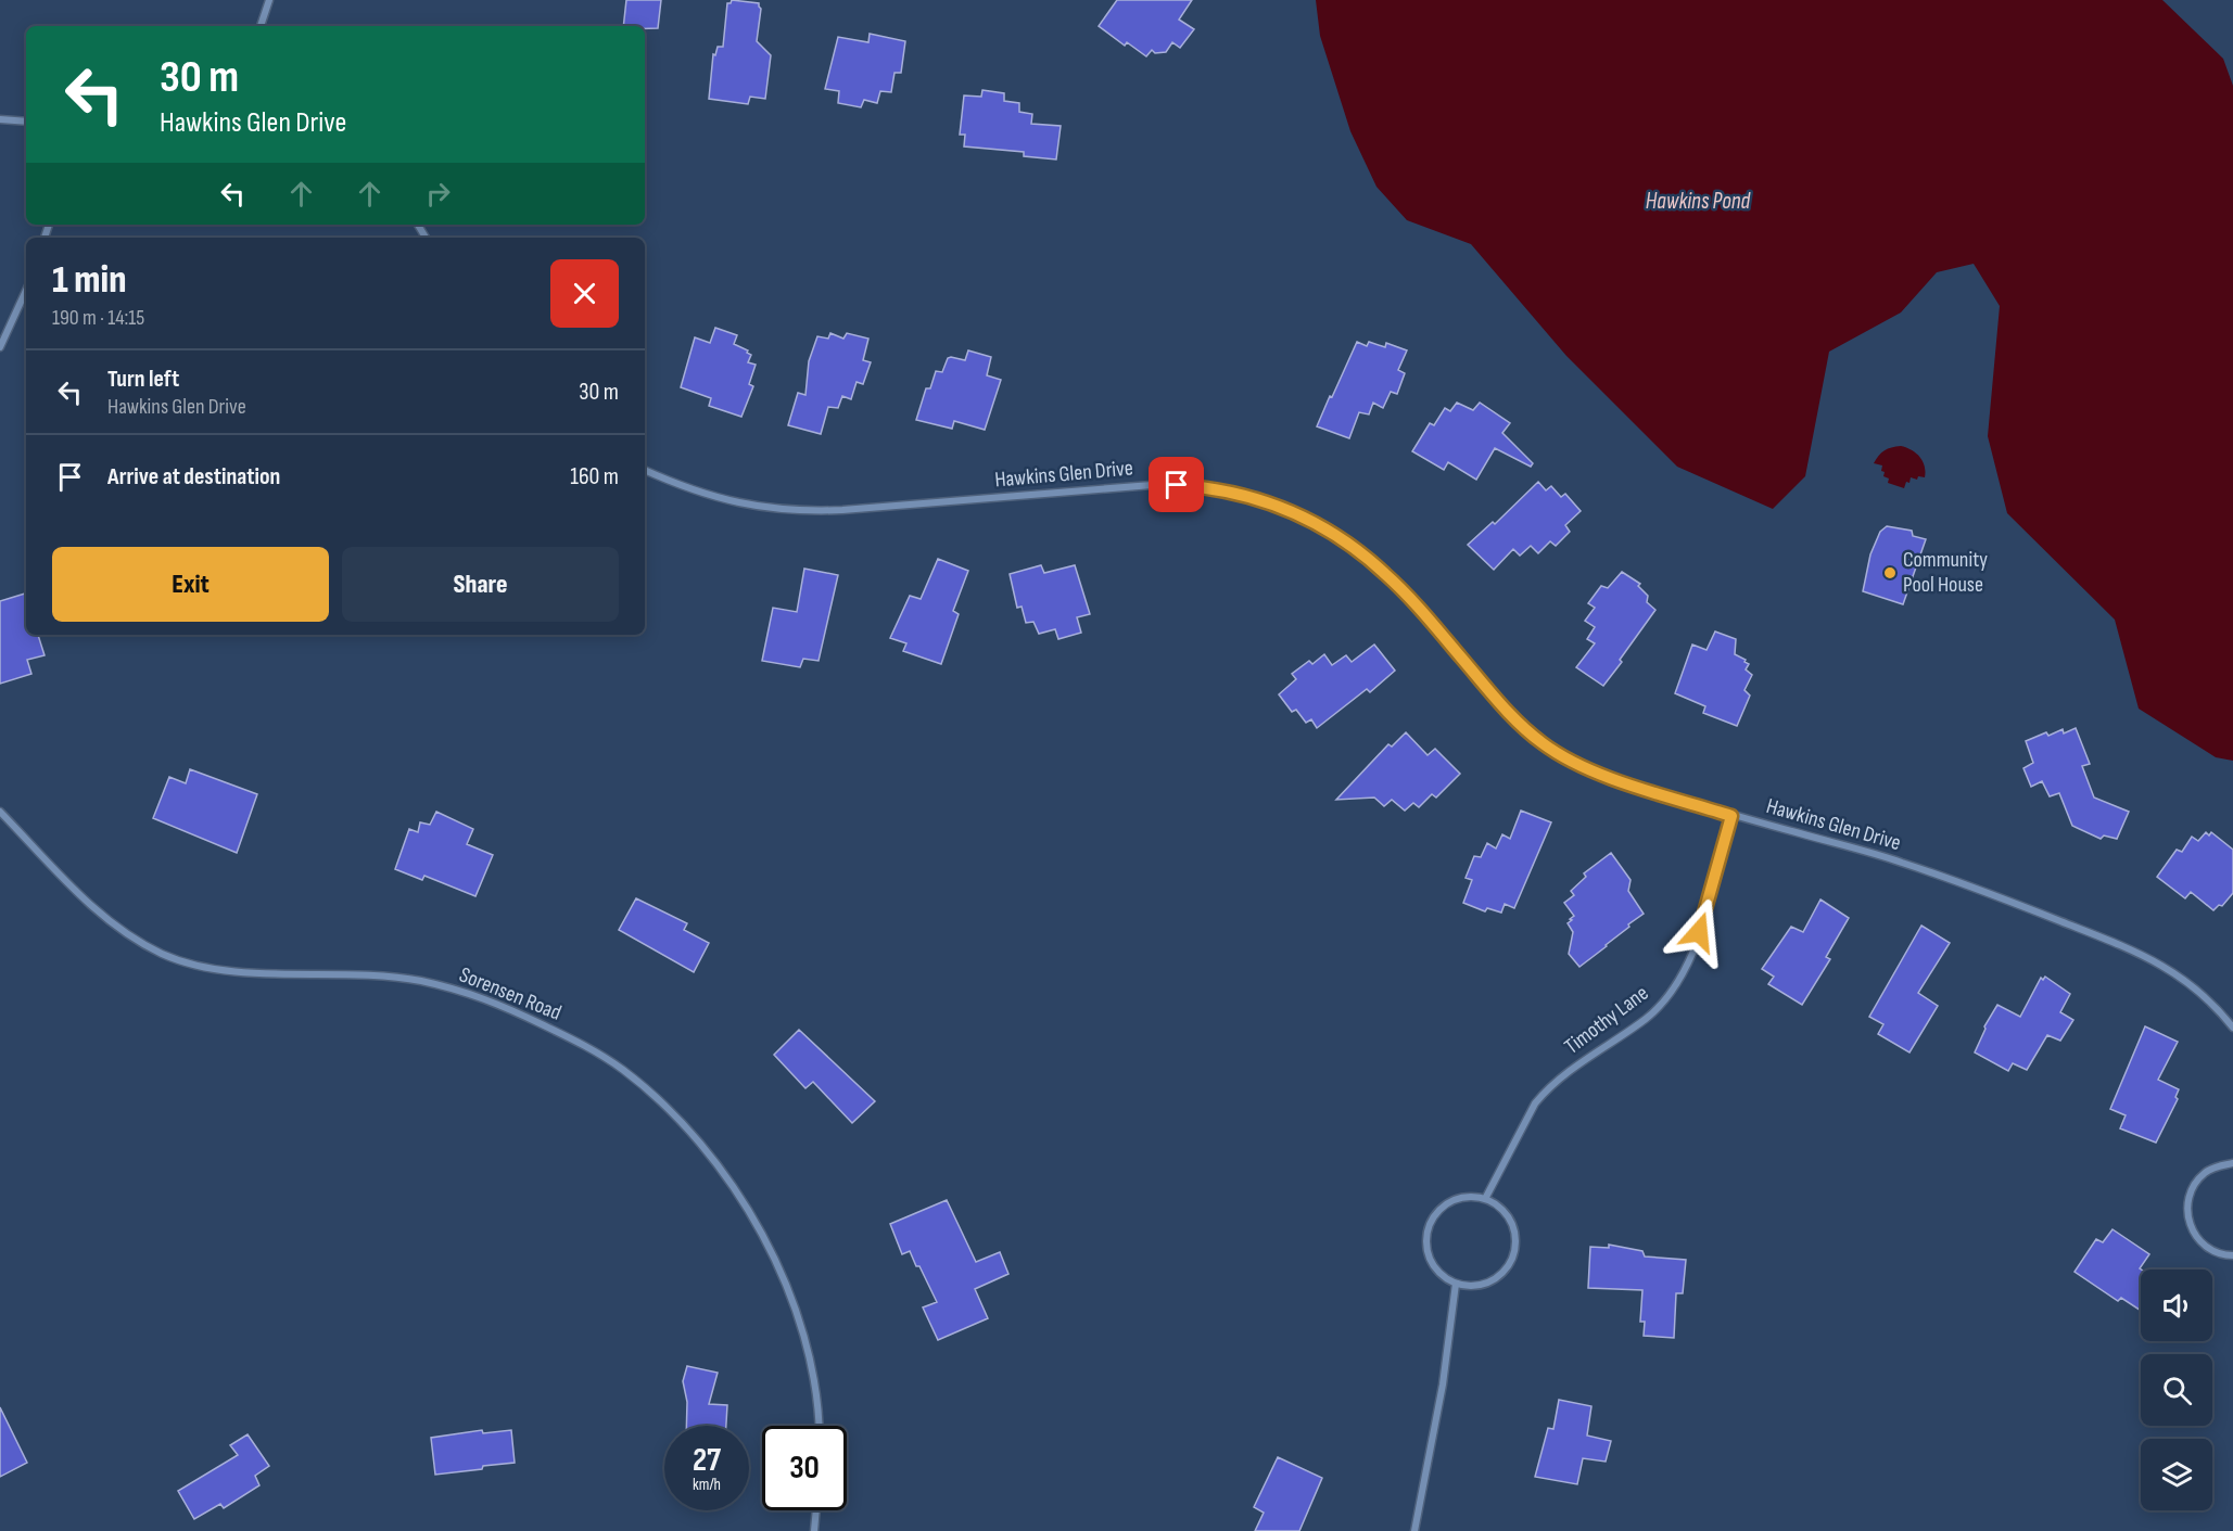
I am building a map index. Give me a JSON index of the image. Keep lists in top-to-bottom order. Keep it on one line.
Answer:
{"streets":{"street":["Hawkins Glen Drive","Sorensen Road","Timothy Lane"]},"crossings":[["Hawkins Glen Drive","Timothy Lane"]],"water":["Hawkins Pond"],"places":["Community Pool House"],"page":{"turn":["30 m","Hawkins Glen Drive"],"heading":["1 min","190 m · 14:15"],"list":[{"name":"Turn left","note":"Hawkins Glen Drive","value":"30 m"},{"name":"Arrive at destination","value":"160 m"}],"buttons":["Exit","Share"],"speed":"27 km/h","limit":"30"}}
